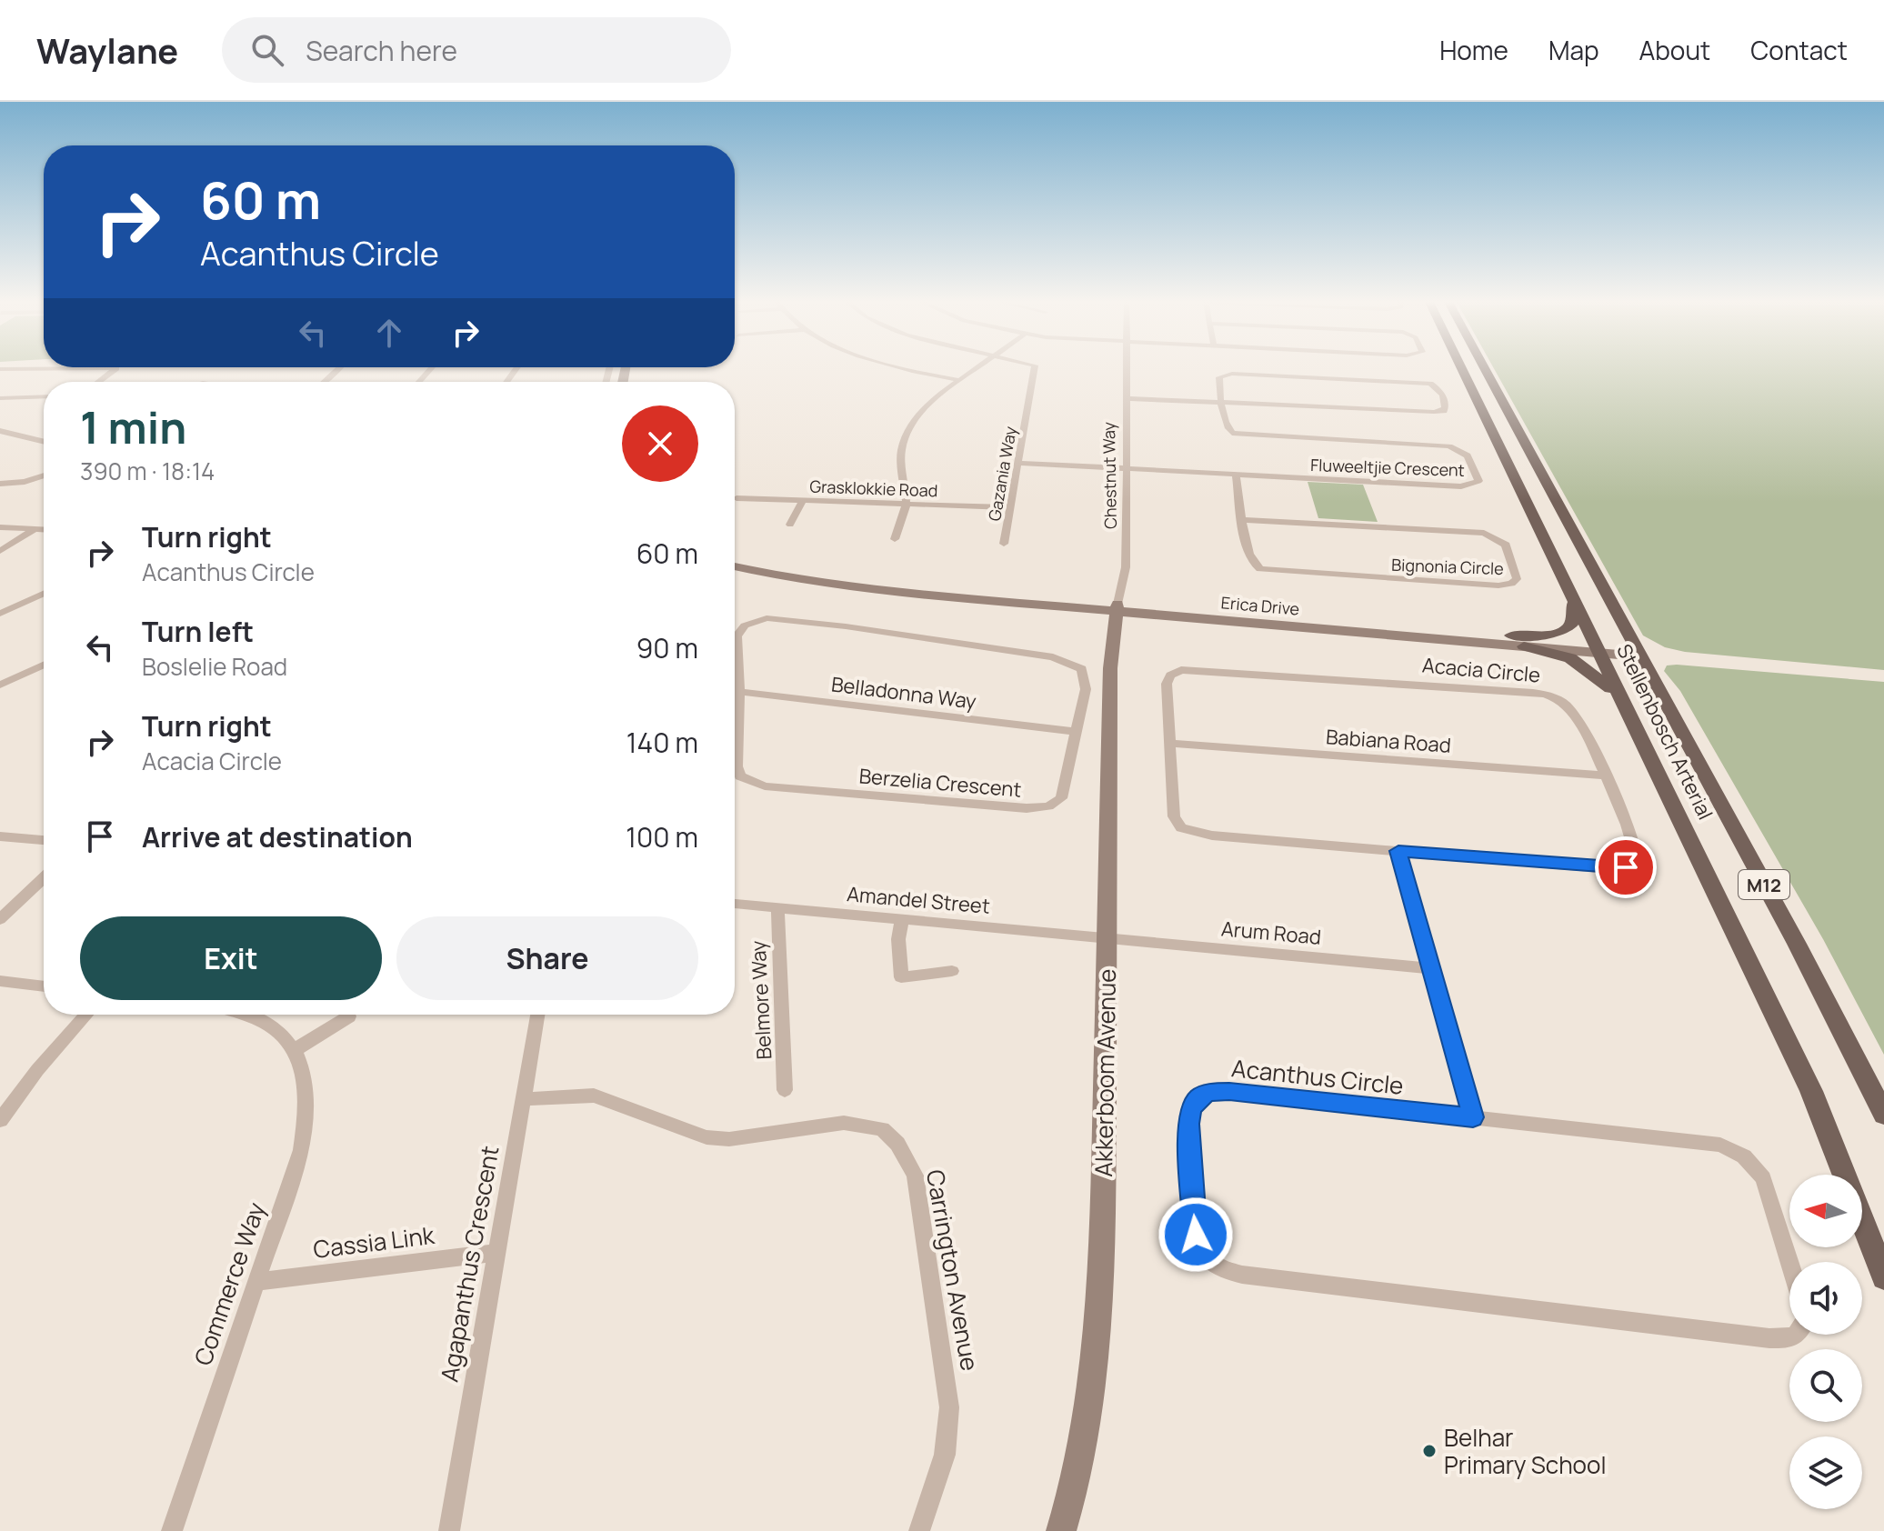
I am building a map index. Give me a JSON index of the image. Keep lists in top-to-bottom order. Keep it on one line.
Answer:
{"streets":{"main road":["Erica Drive","Stellenbosch Arterial","M12","Akkerboom Avenue"],"street":["Fluweeltjie Crescent","Gazania Way","Chestnut Way","Grasklokkie Road","Bignonia Circle","Acacia Circle","Belladonna Way","Babiana Road","Berzelia Crescent","Amandel Street","Arum Road","Belmore Way","Acanthus Circle","Cassia Link","Agapanthus Crescent","Carrington Avenue","Commerce Way"]},"crossings":[["Fluweeltjie Crescent","Gazania Way"],["Fluweeltjie Crescent","Chestnut Way"],["Fluweeltjie Crescent","Bignonia Circle"],["Gazania Way","Grasklokkie Road"],["Chestnut Way","Erica Drive"],["Chestnut Way","Akkerboom Avenue"],["Erica Drive","Stellenbosch Arterial"],["Erica Drive","Akkerboom Avenue"],["Acacia Circle","Babiana Road"],["Belladonna Way","Berzelia Crescent"],["Amandel Street","Arum Road"],["Amandel Street","Belmore Way"],["Amandel Street","Akkerboom Avenue"],["Arum Road","Akkerboom Avenue"],["Cassia Link","Agapanthus Crescent"],["Cassia Link","Commerce Way"],["Agapanthus Crescent","Carrington Avenue"]],"places":["Belhar Primary School"],"north":"left","page":{"header":"Waylane","search":"Search here","nav":["Home","Map","About","Contact"],"turn":["60 m","Acanthus Circle"],"heading":["1 min","390 m · 18:14"],"list":[{"name":"Turn right","note":"Acanthus Circle","value":"60 m"},{"name":"Turn left","note":"Boslelie Road","value":"90 m"},{"name":"Turn right","note":"Acacia Circle","value":"140 m"},{"name":"Arrive at destination","value":"100 m"}],"buttons":["Exit","Share"]}}
